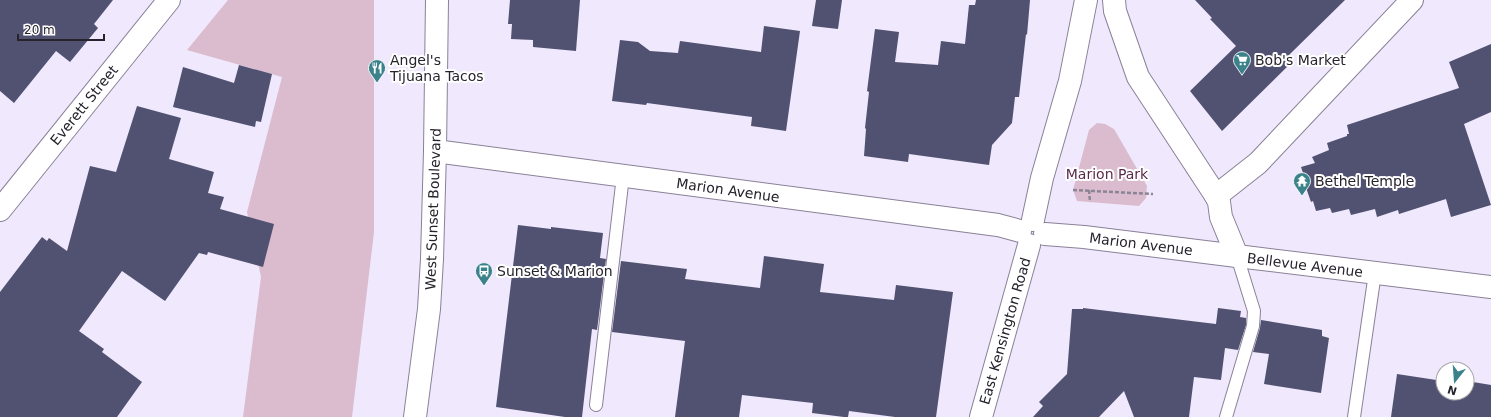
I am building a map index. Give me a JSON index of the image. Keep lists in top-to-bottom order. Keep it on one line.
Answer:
{"streets":{"street":["Everett Street","Marion Avenue","West Sunset Boulevard","Bellevue Avenue","East Kensington Road"]},"crossings":[["Marion Avenue","West Sunset Boulevard"],["Marion Avenue","Bellevue Avenue"],["Marion Avenue","East Kensington Road"]],"parks":["Marion Park"],"places":{"supermarket":["Bob's Market"],"restaurant":["Angel's Tijuana Tacos"],"temple":["Bethel Temple"],"bus stop":["Sunset & Marion"]},"scale_bar":"20 m","north":"bottom"}
